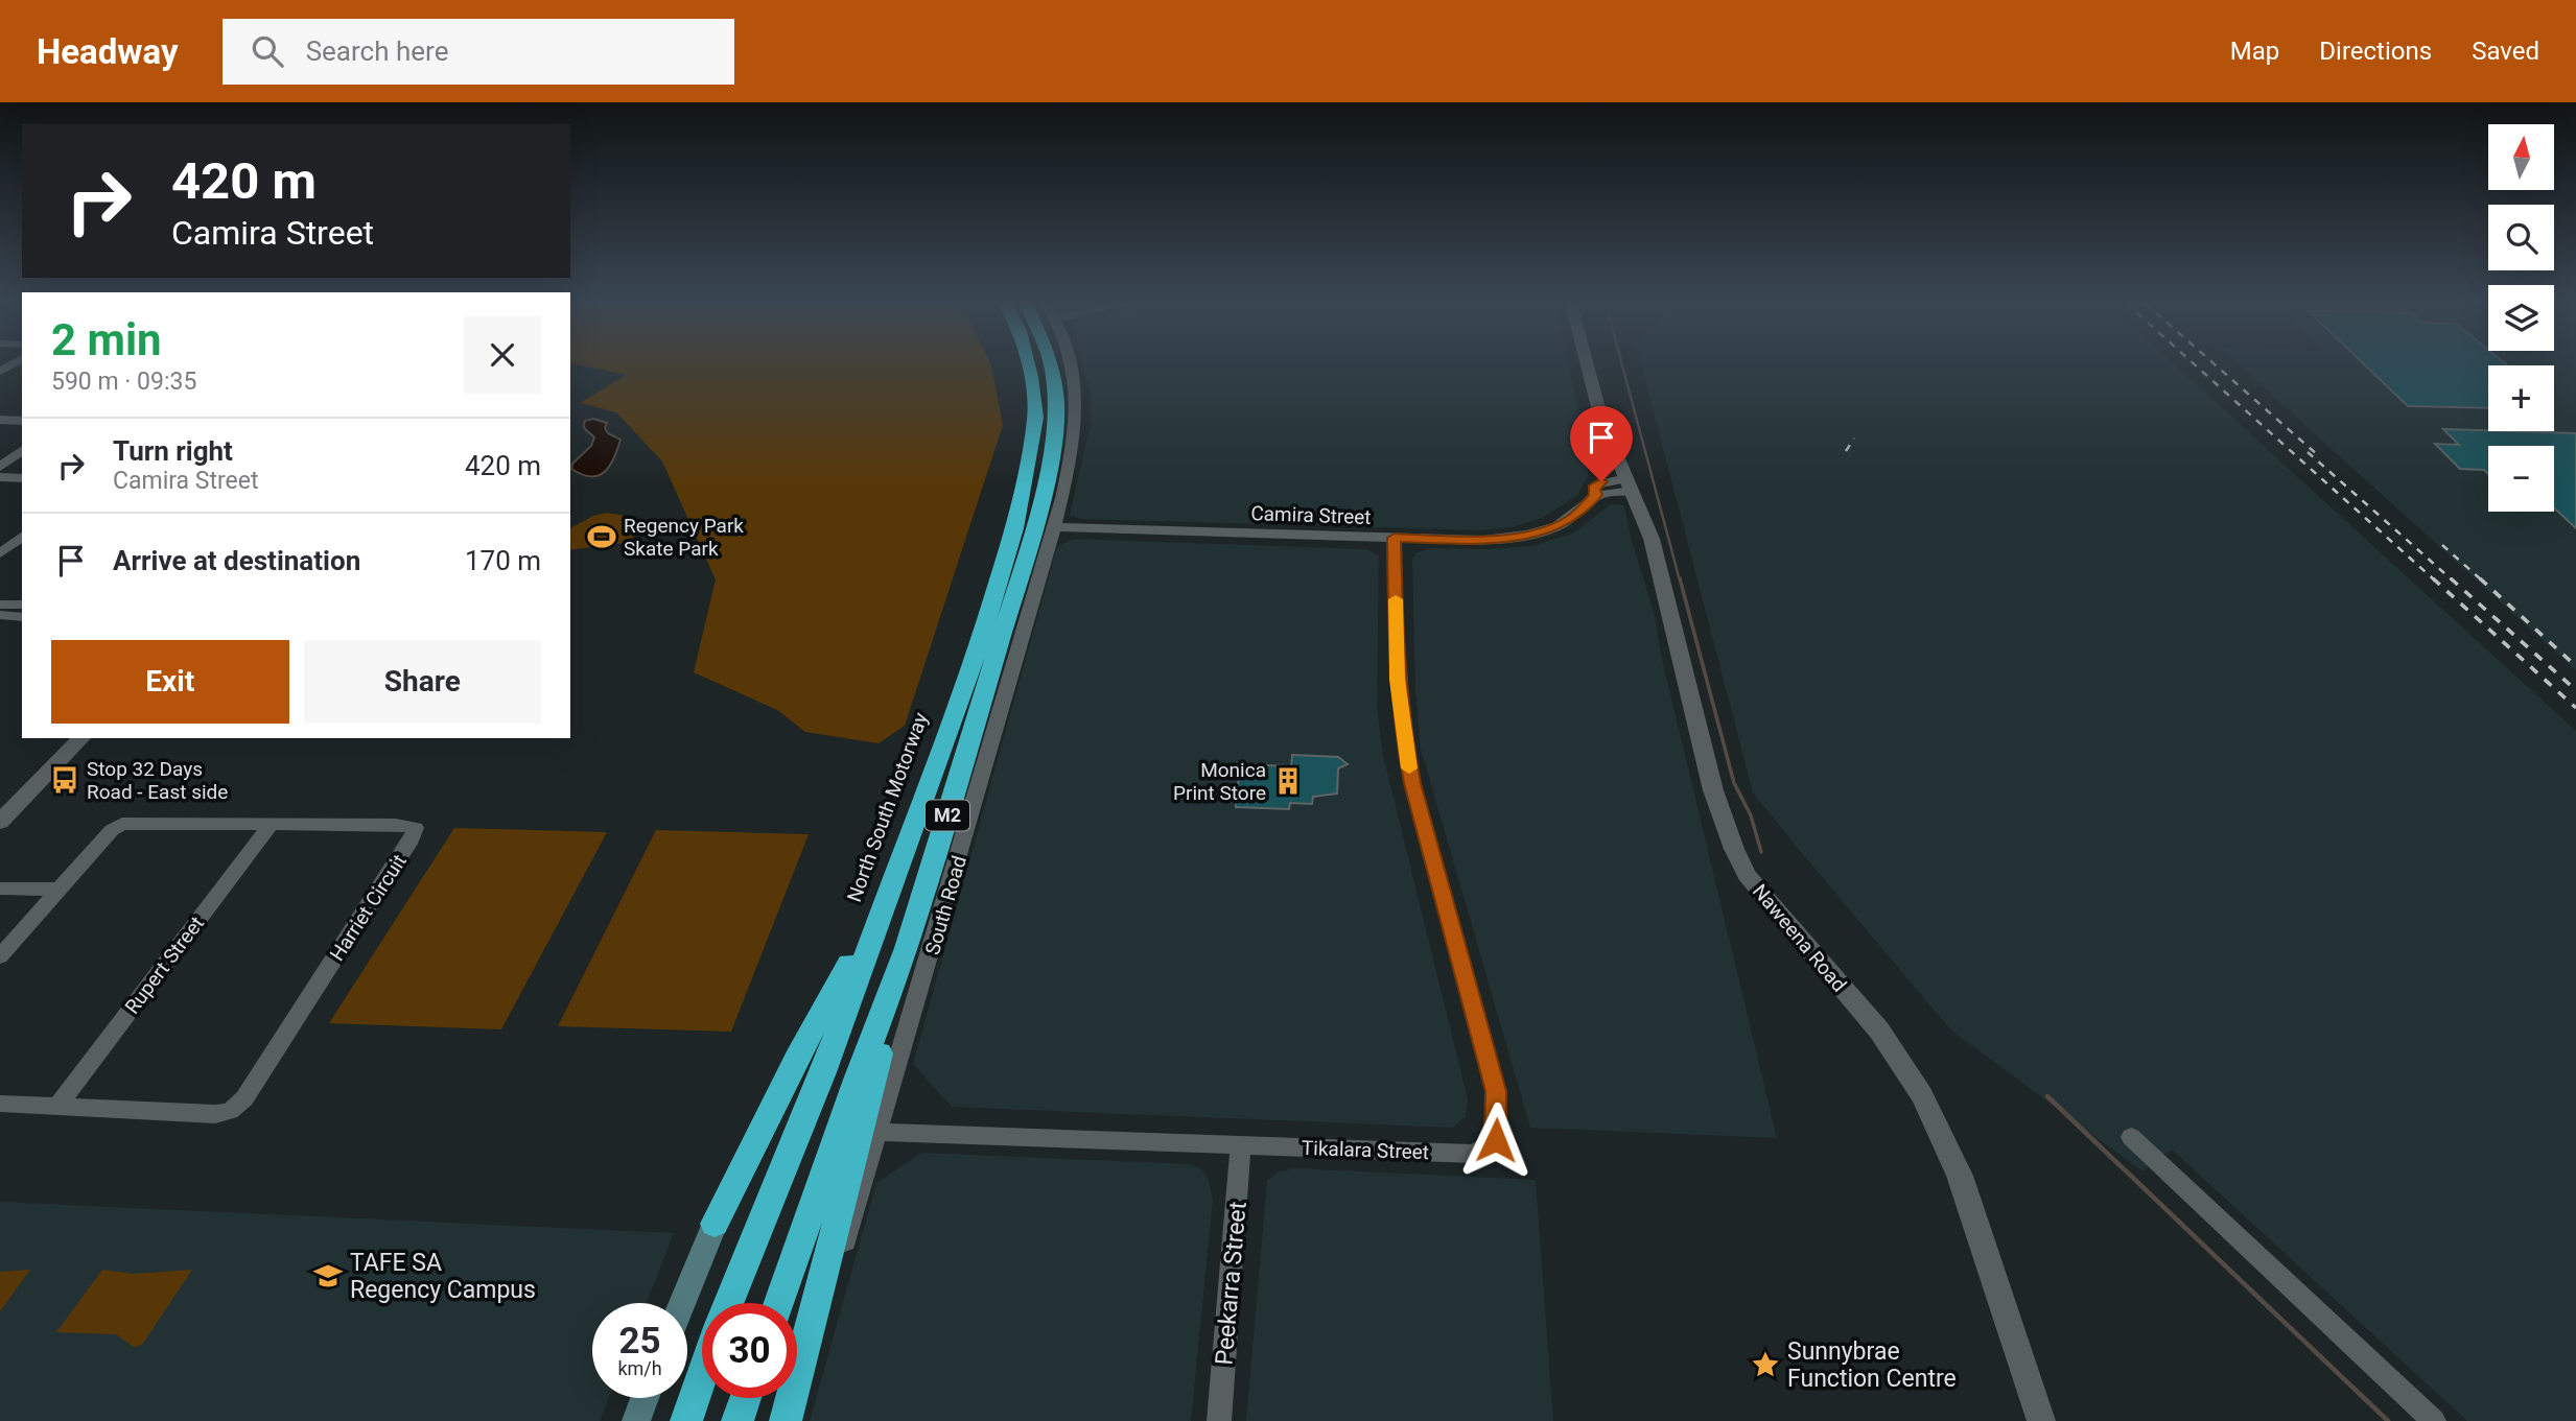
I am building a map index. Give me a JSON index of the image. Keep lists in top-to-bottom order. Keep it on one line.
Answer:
{"streets":{"highway":["North South Motorway","M2"],"street":["Camira Street","South Road","Harriet Circuit","Naweena Road","Rupert Street","Tikalara Street","Peekarra Street"]},"crossings":[["Camira Street","South Road"],["Camira Street","Naweena Road"],["Camira Street","Tikalara Street"],["North South Motorway","M2"],["South Road","Tikalara Street"],["Harriet Circuit","Rupert Street"],["Tikalara Street","Peekarra Street"]],"places":{"sports":["Regency Park Skate Park"],"bus stop":["Stop 32 Days Road - East side"],"building":["Monica Print Store"],"school or university":["TAFE SA Regency Campus"],"place":["Sunnybrae Function Centre"]},"north":"top","page":{"header":"Headway","search":"Search here","nav":["Map","Directions","Saved"],"map_buttons":["+","−"],"turn":["420 m","Camira Street"],"heading":["2 min","590 m · 09:35"],"list":[{"name":"Turn right","note":"Camira Street","value":"420 m"},{"name":"Arrive at destination","value":"170 m"}],"buttons":["Exit","Share"],"speed":"25 km/h","limit":"30"}}
